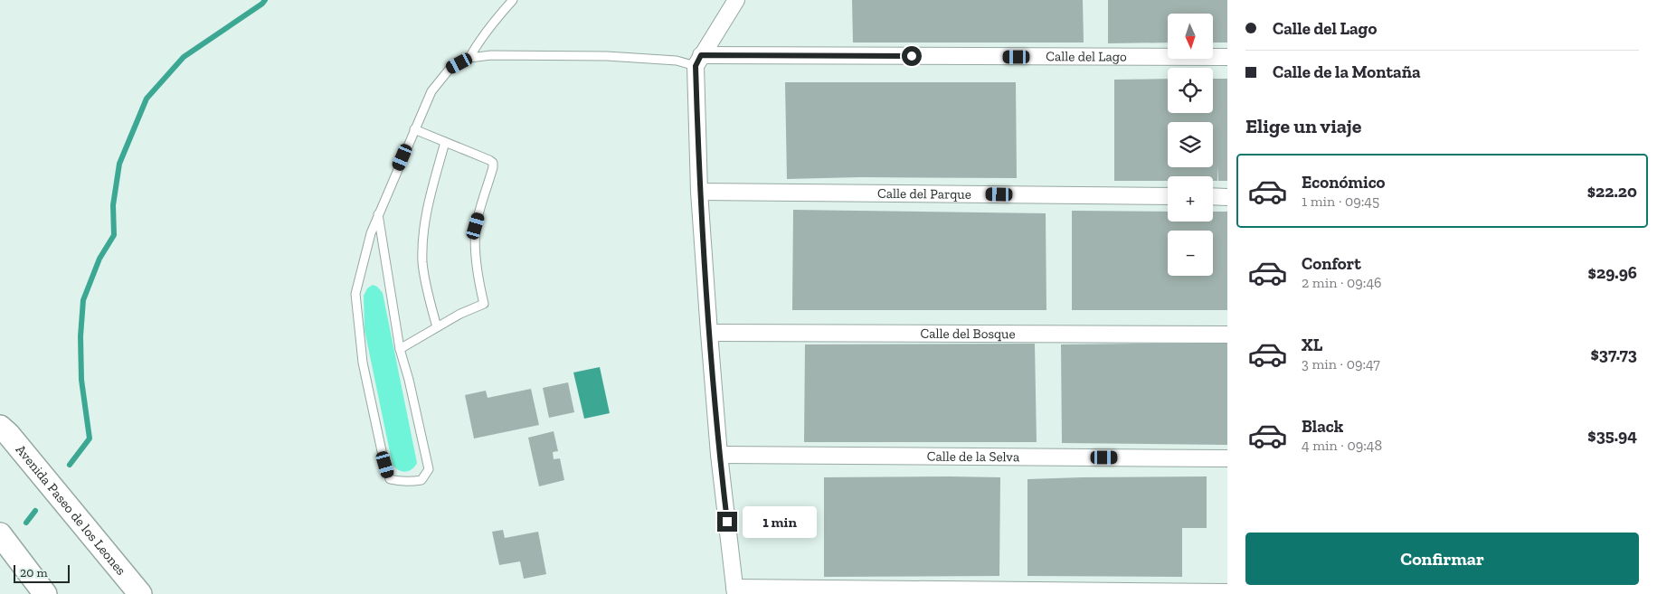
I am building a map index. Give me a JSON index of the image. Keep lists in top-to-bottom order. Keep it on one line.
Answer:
{"streets":{"main road":["Avenida Paseo de los Leones"],"street":["Calle del Lago","Calle del Parque","Calle del Bosque","Calle de la Selva"]},"scale_bar":"20 m","north":"bottom","page":{"banner":["Calle del Lago","Calle de la Montaña"],"map_buttons":["+","−"],"heading":"Elige un viaje","list":[{"name":"Económico","note":"1 min · 09:45","value":"$22.20"},{"name":"Confort","note":"2 min · 09:46","value":"$29.96"},{"name":"XL","note":"3 min · 09:47","value":"$37.73"},{"name":"Black","note":"4 min · 09:48","value":"$35.94"}],"bubble":"1 min","buttons":"Confirmar","scale":"20 m"}}
